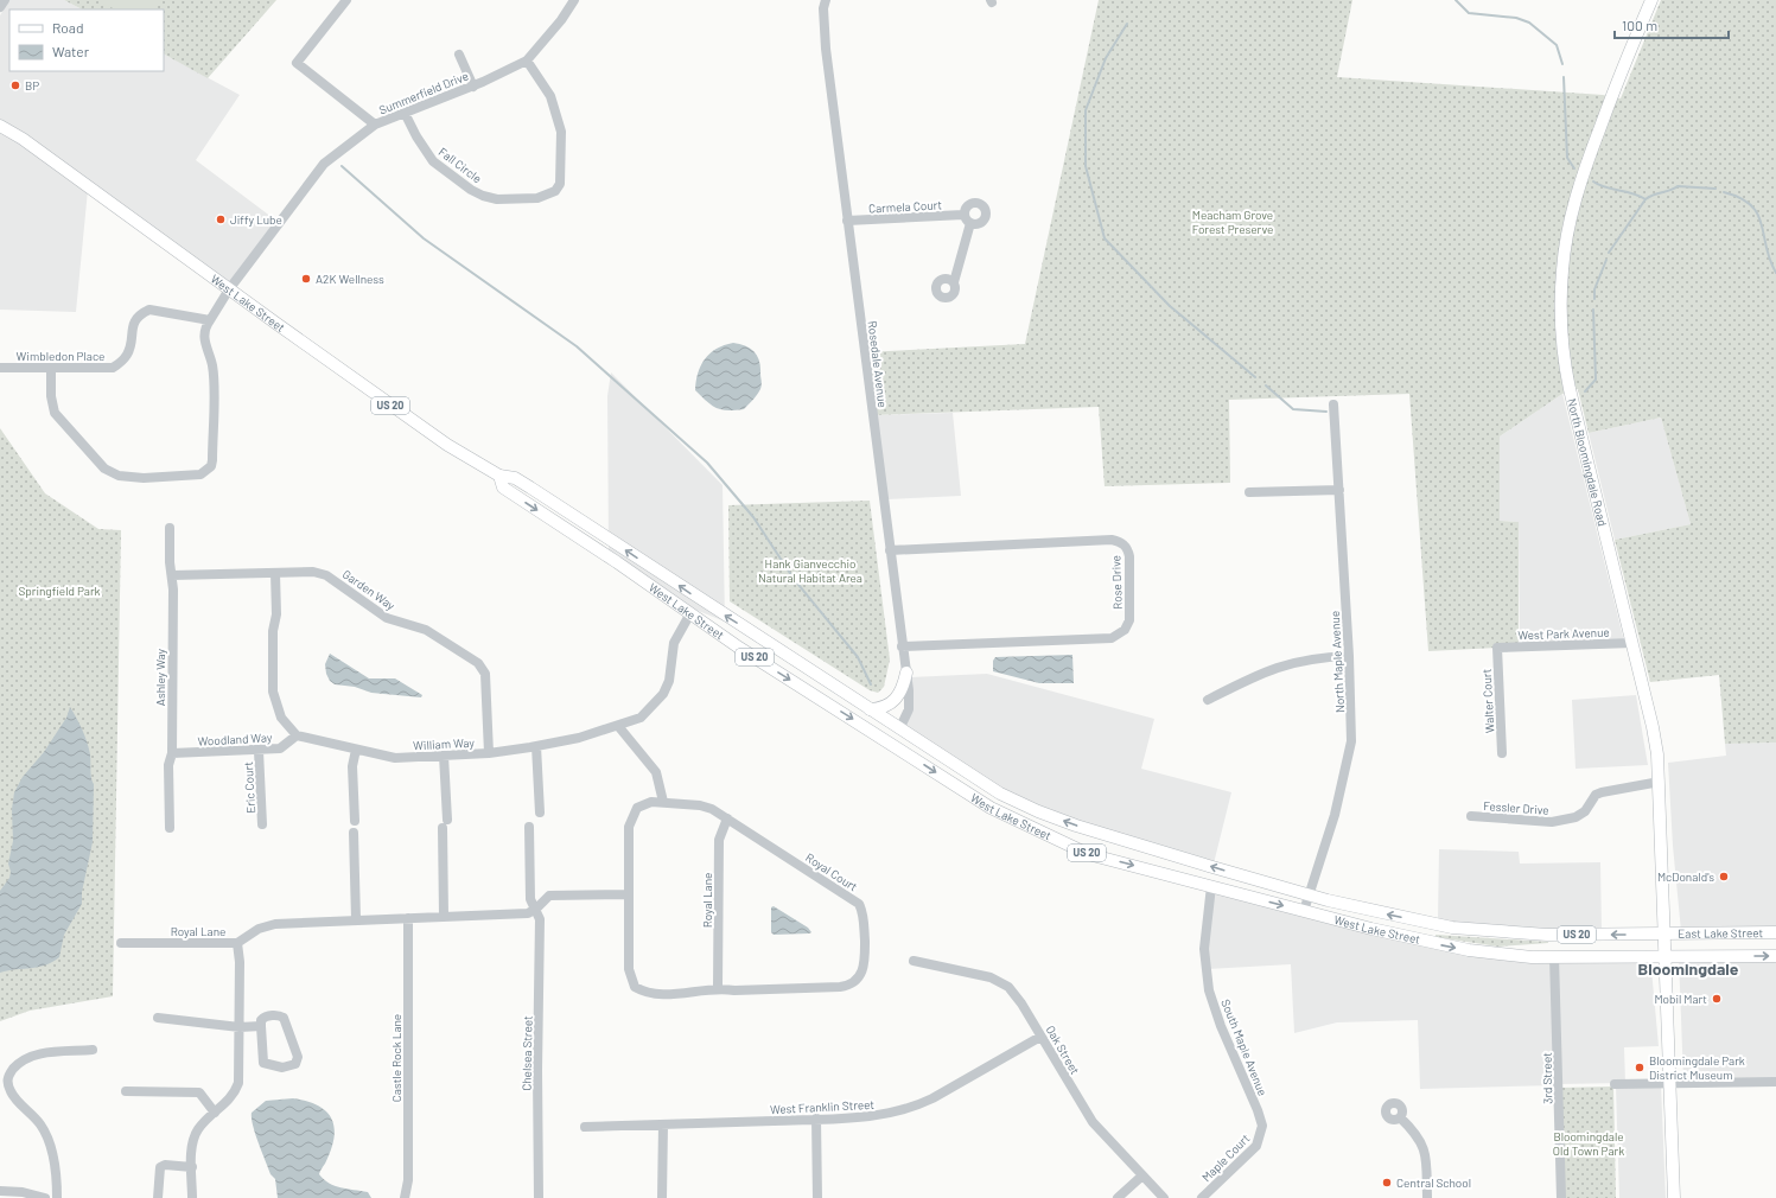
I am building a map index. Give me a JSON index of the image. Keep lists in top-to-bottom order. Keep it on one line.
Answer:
{"streets":{"main road":["West Lake Street","US 20","North Bloomingdale Road","East Lake Street"],"street":["Summerfield Drive","Fall Circle","Carmela Court","Wimbledon Place","Rosedale Avenue","Rose Drive","Garden Way","West Park Avenue","North Maple Avenue","Ashley Way","Walter Court","Woodland Way","William Way","Eric Court","Fessler Drive","Royal Court","Royal Lane","South Maple Avenue","Oak Street","Chelsea Street","Castle Rock Lane","3rd Street","West Franklin Street","Maple Court"]},"crossings":[["Summerfield Drive","Fall Circle"],["Summerfield Drive","West Lake Street"],["Summerfield Drive","Wimbledon Place"],["Carmela Court","Rosedale Avenue"],["West Lake Street","Rosedale Avenue"],["West Lake Street","North Bloomingdale Road"],["West Lake Street","North Maple Avenue"],["West Lake Street","William Way"],["West Lake Street","East Lake Street"],["West Lake Street","South Maple Avenue"],["West Lake Street","3rd Street"],["Rosedale Avenue","Rose Drive"],["North Bloomingdale Road","West Park Avenue"],["North Bloomingdale Road","Fessler Drive"],["North Bloomingdale Road","East Lake Street"],["Garden Way","Ashley Way"],["Garden Way","William Way"],["West Park Avenue","Walter Court"],["Ashley Way","Woodland Way"],["Woodland Way","William Way"],["Woodland Way","Eric Court"],["Royal Court","Royal Lane"],["Royal Lane","Chelsea Street"],["Royal Lane","Castle Rock Lane"],["South Maple Avenue","Maple Court"],["Oak Street","West Franklin Street"]],"districts":["Bloomingdale"],"parks":["Meacham Grove Forest Preserve","Hank Gianvecchio Natural Habitat Area","Springfield Park","Bloomingdale Old Town Park"],"places":["BP","Jiffy Lube","A2K Wellness","McDonald's","Mobil Mart","Bloomingdale Park District Museum","Central School"],"legend":["Road","Water"],"scale_bar":"100 m"}
